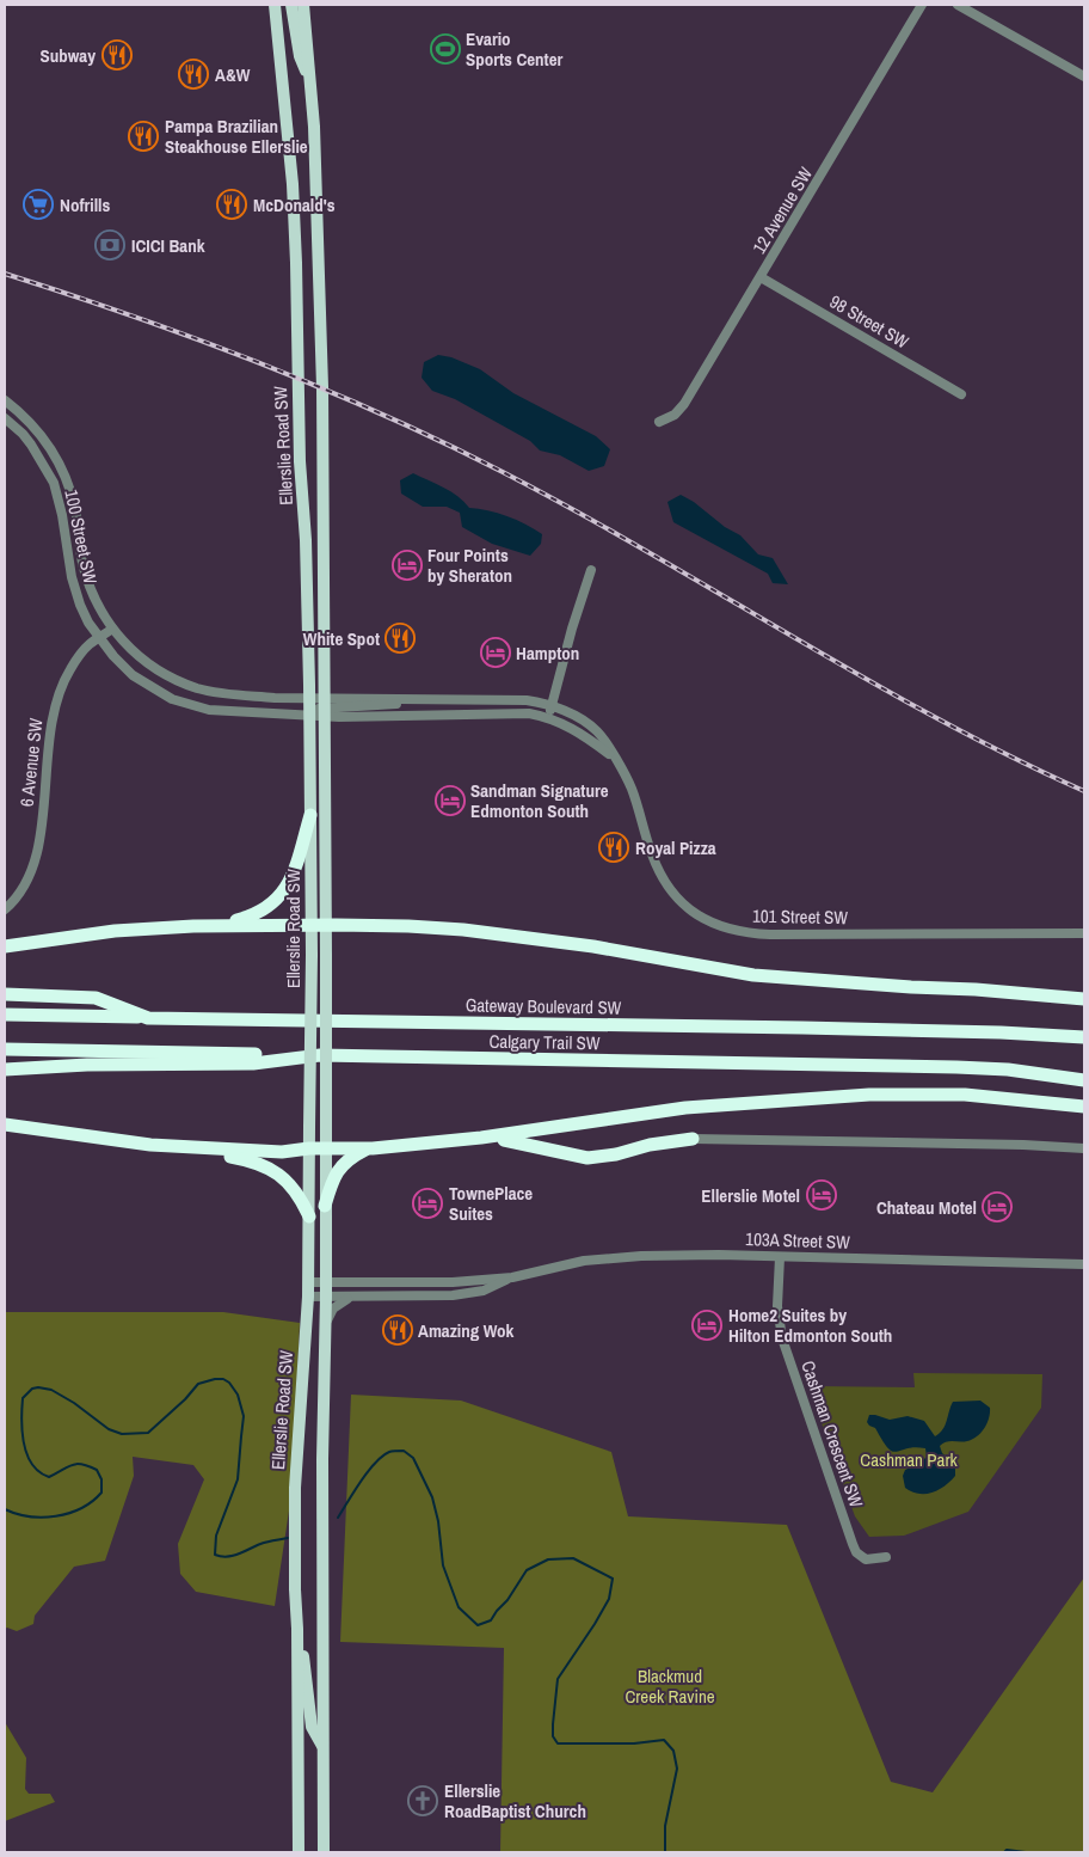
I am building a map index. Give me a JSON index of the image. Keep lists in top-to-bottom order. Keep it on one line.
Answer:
{"streets":{"highway":["Gateway Boulevard SW","Calgary Trail SW"],"main road":["Ellerslie Road SW"],"street":["12 Avenue SW","98 Street SW","100 Street SW","6 Avenue SW","101 Street SW","103A Street SW","Cashman Crescent SW"]},"crossings":[["12 Avenue SW","98 Street SW"],["Ellerslie Road SW","100 Street SW"],["Ellerslie Road SW","101 Street SW"],["Ellerslie Road SW","103A Street SW"],["100 Street SW","6 Avenue SW"],["100 Street SW","101 Street SW"],["103A Street SW","Cashman Crescent SW"]],"parks":["Cashman Park","Blackmud Creek Ravine"],"places":{"sports":["Evario Sports Center"],"restaurant":["Subway","A&W","Pampa Brazilian Steakhouse Ellerslie","McDonald's","White Spot","Royal Pizza","Amazing Wok"],"supermarket":["Nofrills"],"bank":["ICICI Bank"],"hotel":["Four Points by Sheraton","Hampton","Sandman Signature Edmonton South","Ellerslie Motel","TownePlace Suites","Chateau Motel","Home2 Suites by Hilton Edmonton South"],"church":["Ellerslie RoadBaptist Church"]}}
